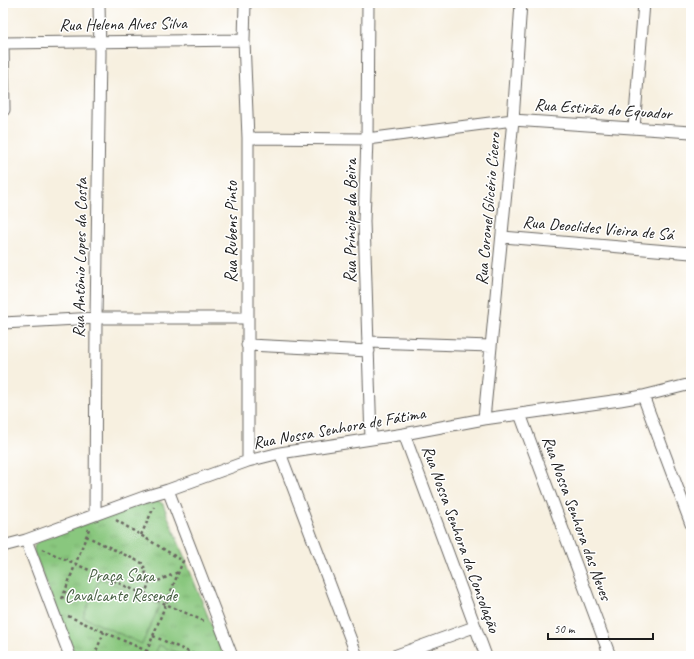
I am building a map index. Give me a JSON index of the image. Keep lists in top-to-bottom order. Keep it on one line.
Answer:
{"streets":{"street":["Rua Helena Alves Silva","Rua Estirão do Equador","Rua Coronel Glicério Cícero","Rua Príncipe da Beira","Rua Deoclides Vieira de Sá","Rua Rubens Pinto","Rua Antônio Lopes da Costa","Rua Nossa Senhora de Fátima","Rua Nossa Senhora das Neves","Rua Nossa Senhora da Consolação"]},"crossings":[["Rua Helena Alves Silva","Rua Rubens Pinto"],["Rua Helena Alves Silva","Rua Antônio Lopes da Costa"],["Rua Estirão do Equador","Rua Coronel Glicério Cícero"],["Rua Estirão do Equador","Rua Príncipe da Beira"],["Rua Estirão do Equador","Rua Rubens Pinto"],["Rua Coronel Glicério Cícero","Rua Deoclides Vieira de Sá"],["Rua Coronel Glicério Cícero","Rua Nossa Senhora de Fátima"],["Rua Príncipe da Beira","Rua Nossa Senhora de Fátima"],["Rua Rubens Pinto","Rua Nossa Senhora de Fátima"],["Rua Antônio Lopes da Costa","Rua Nossa Senhora de Fátima"],["Rua Nossa Senhora de Fátima","Rua Nossa Senhora das Neves"],["Rua Nossa Senhora de Fátima","Rua Nossa Senhora da Consolação"]],"parks":["Praça Sara Cavalcante Resende"],"scale_bar":"50 m"}
